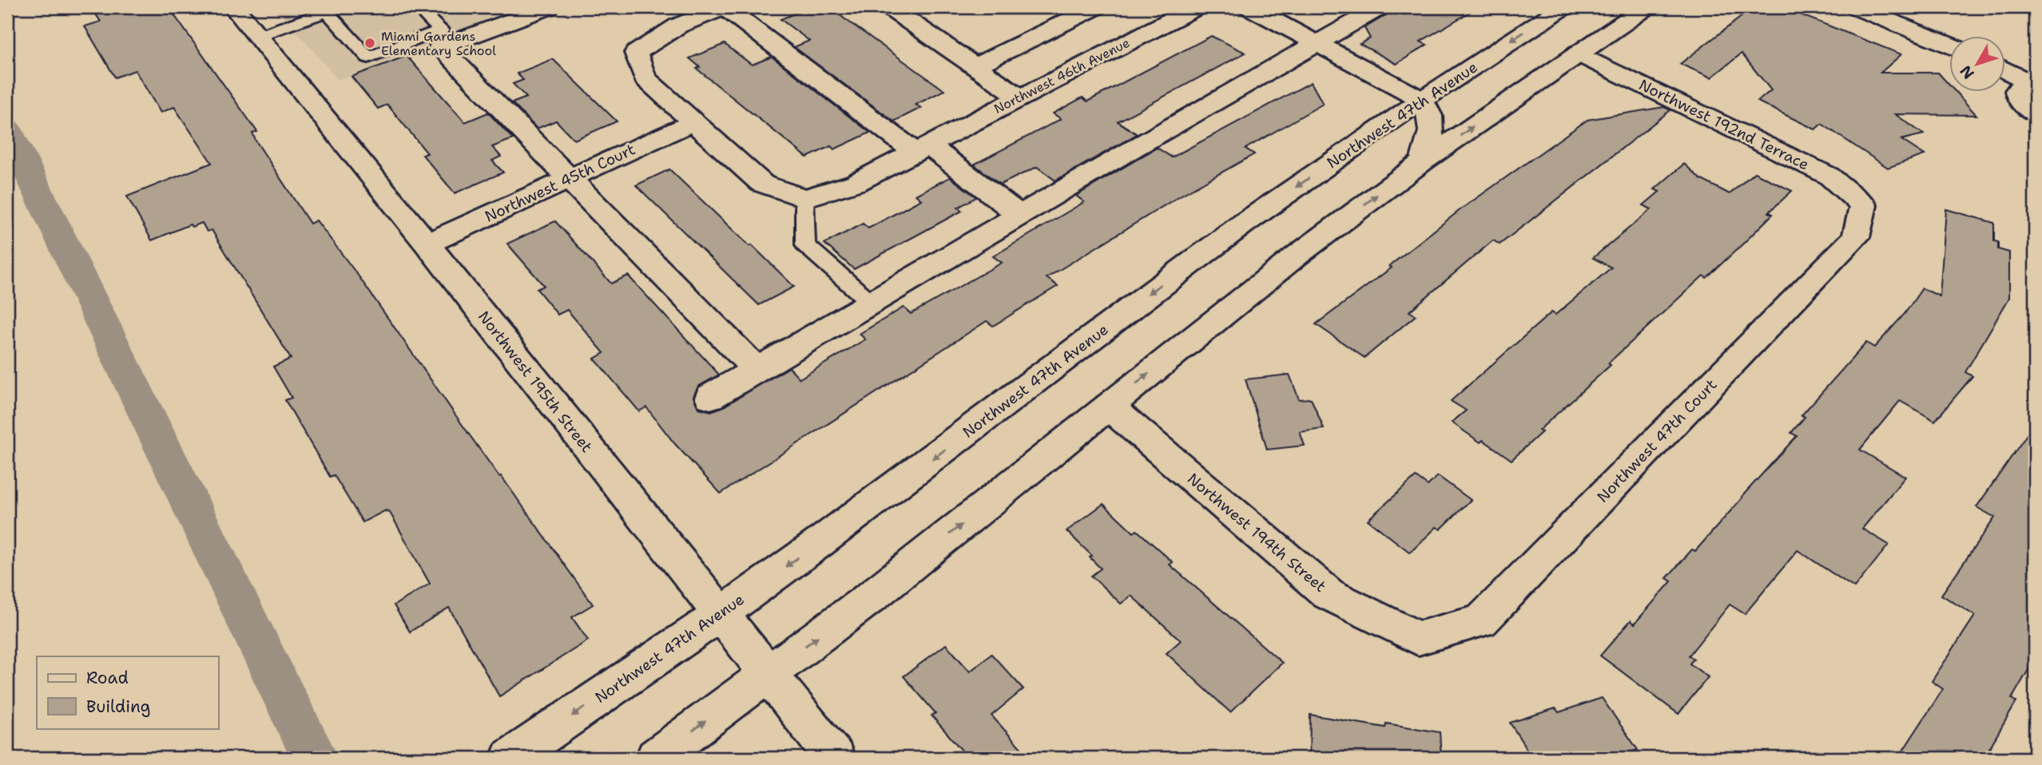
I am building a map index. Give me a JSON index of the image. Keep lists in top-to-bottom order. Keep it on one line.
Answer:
{"streets":{"street":["Northwest 46th Avenue","Northwest 47th Avenue","Northwest 192nd Terrace","Northwest 45th Court","Northwest 195th Street","Northwest 47th Court","Northwest 194th Street"]},"crossings":[["Northwest 47th Avenue","Northwest 195th Street"],["Northwest 192nd Terrace","Northwest 47th Court"],["Northwest 45th Court","Northwest 195th Street"],["Northwest 47th Court","Northwest 194th Street"]],"places":["Miami Gardens Elementary School"],"legend":["Road","Building"],"north":"bottom left"}
